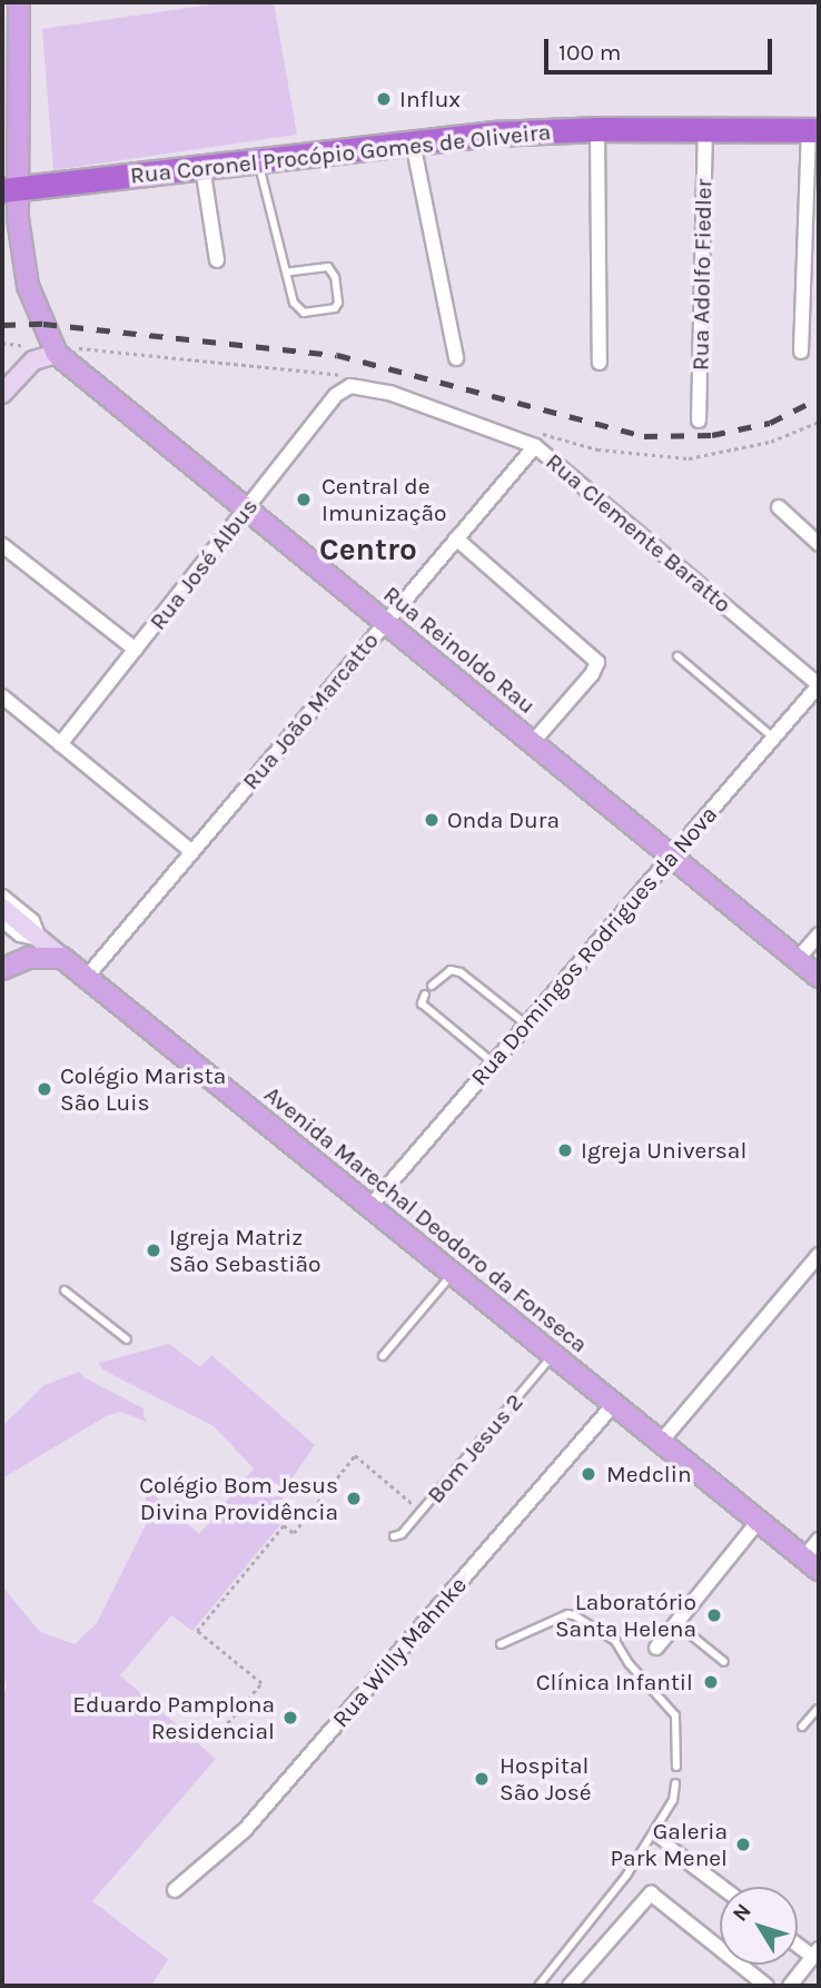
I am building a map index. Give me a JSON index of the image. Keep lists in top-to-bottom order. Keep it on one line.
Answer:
{"streets":{"highway":["Rua Coronel Procópio Gomes de Oliveira"],"main road":["Rua Reinoldo Rau","Avenida Marechal Deodoro da Fonseca"],"street":["Rua Adolfo Fiedler","Rua Clemente Baratto","Rua José Albus","Rua João Marcatto","Rua Domingos Rodrigues da Nova","Rua Willy Mahnke"],"lane":["Bom Jesus 2"]},"crossings":[["Rua Coronel Procópio Gomes de Oliveira","Rua Adolfo Fiedler"],["Rua Coronel Procópio Gomes de Oliveira","Rua Reinoldo Rau"],["Rua Clemente Baratto","Rua José Albus"],["Rua Clemente Baratto","Rua João Marcatto"],["Rua Clemente Baratto","Rua Domingos Rodrigues da Nova"],["Rua José Albus","Rua Reinoldo Rau"],["Rua Reinoldo Rau","Rua João Marcatto"],["Rua Reinoldo Rau","Rua Domingos Rodrigues da Nova"],["Rua João Marcatto","Avenida Marechal Deodoro da Fonseca"],["Rua Domingos Rodrigues da Nova","Avenida Marechal Deodoro da Fonseca"],["Avenida Marechal Deodoro da Fonseca","Bom Jesus 2"],["Avenida Marechal Deodoro da Fonseca","Rua Willy Mahnke"]],"districts":["Centro"],"places":["Influx","Central de Imunização","Onda Dura","Colégio Marista São Luis","Igreja Universal","Igreja Matriz São Sebastião","Medclin","Colégio Bom Jesus Divina Providência","Laboratório Santa Helena","Clínica Infantil","Eduardo Pamplona Residencial","Hospital São José","Galeria Park Menel"],"scale_bar":"100 m","north":"top left"}
